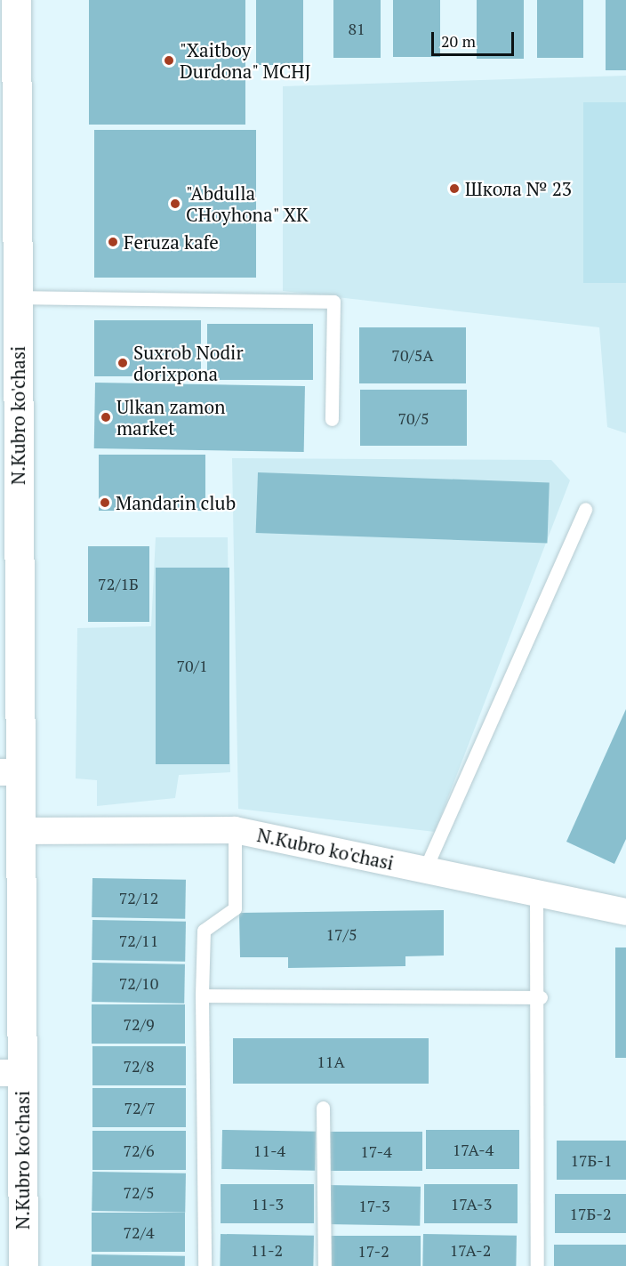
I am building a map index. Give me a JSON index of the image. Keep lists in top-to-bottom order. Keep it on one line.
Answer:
{"streets":{"street":["N.Kubro ko'chasi"]},"places":["\"Xaitboy Durdona\" MCHJ","Школа № 23","\"Abdulla CHoyhona\" XK","Feruza kafe","Suxrob Nodir dorixpona","Ulkan zamon market","Mandarin club"],"house_numbers":["81","70/5А","70/5","72/1Б","70/1","72/12","17/5","72/11","72/10","72/9","11А","72/8","72/7","17А-4","72/6","11-4","17-4","17Б-1","72/5","11-3","17А-3","17-3","17Б-2","72/4","11-2","17А-2","17-2"],"scale_bar":"20 m"}
